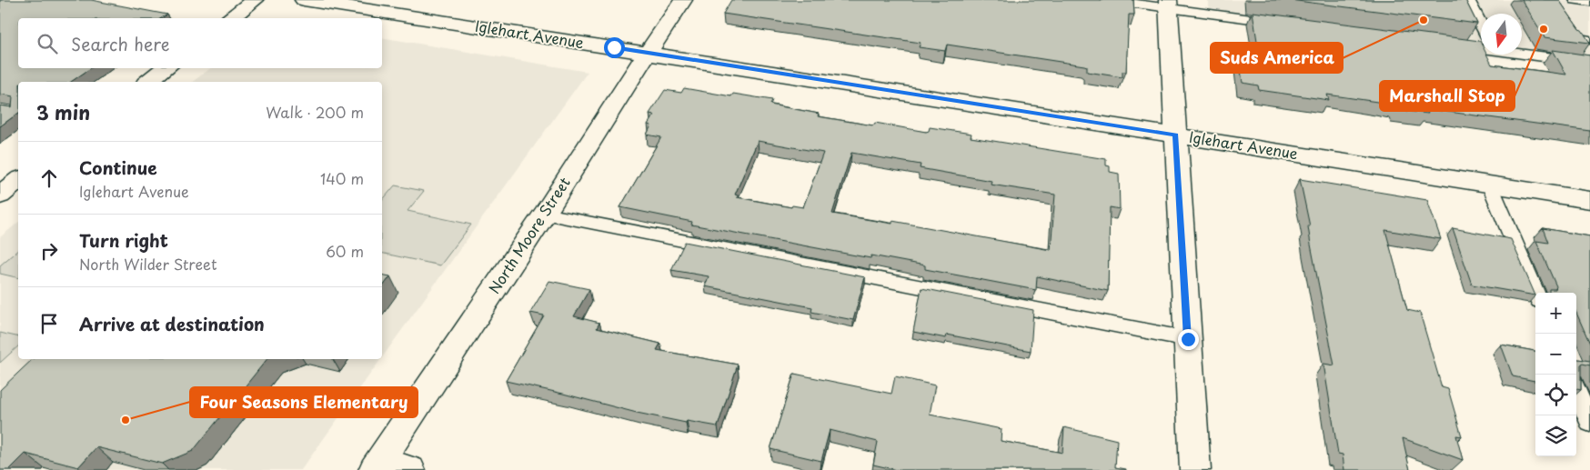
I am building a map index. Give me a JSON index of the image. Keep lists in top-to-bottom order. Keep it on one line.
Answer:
{"streets":{"street":["Iglehart Avenue","North Moore Street"]},"crossings":[["Iglehart Avenue","North Moore Street"]],"places":["Suds America","Marshall Stop","Four Seasons Elementary"],"north":"bottom","page":{"search":"Search here","heading":["3 min","Walk · 200 m"],"list":[["Continue","Iglehart Avenue","140 m"],["Turn right","North Wilder Street","60 m"],"Arrive at destination"],"map_buttons":["+","−"]}}
